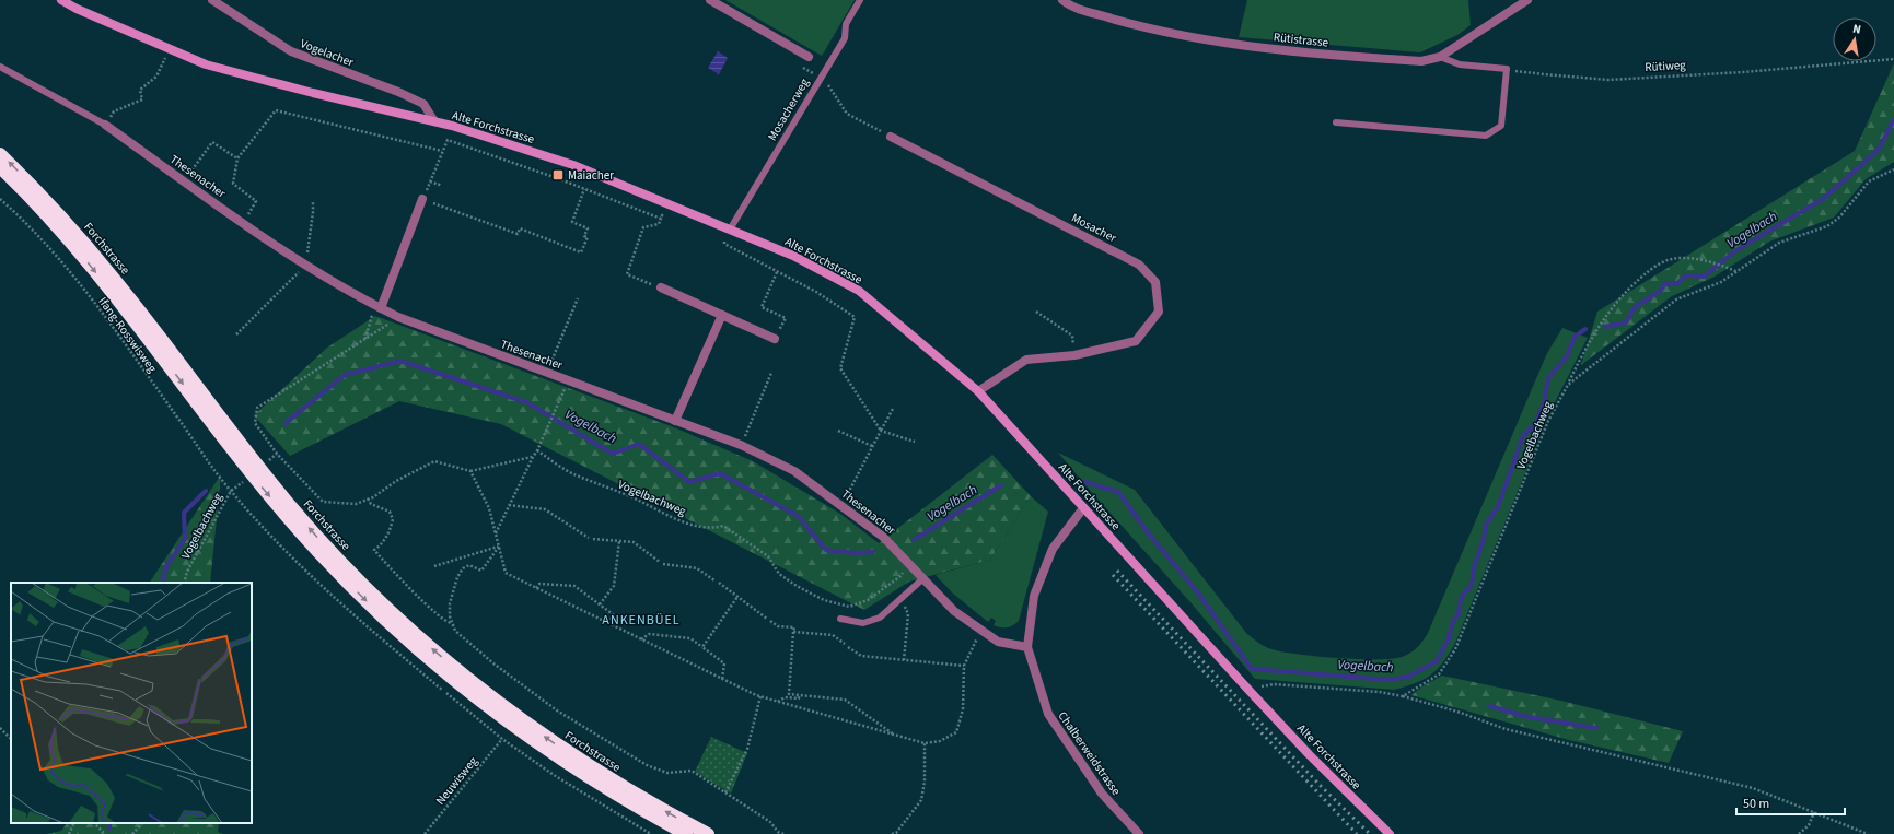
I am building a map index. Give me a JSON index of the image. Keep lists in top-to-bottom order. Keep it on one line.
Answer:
{"streets":{"highway":["Forchstrasse"],"street":["Rütistrasse","Vogelacher","Alte Forchstrasse","Thesenacher","Mosacher","Chalberweidstrasse"],"lane":["Mosacherweg"],"path":["Rütiweg","Ifang-Rosswisweg","Vogelbachweg","Neuwisweg"]},"crossings":[["Vogelacher","Alte Forchstrasse"],["Mosacherweg","Alte Forchstrasse"],["Alte Forchstrasse","Mosacher"],["Alte Forchstrasse","Chalberweidstrasse"],["Thesenacher","Vogelbachweg"],["Thesenacher","Chalberweidstrasse"],["Ifang-Rosswisweg","Vogelbachweg"]],"districts":["ANKENBÜEL"],"water":["Vogelbach"],"places":{"transit":["Maiacher"]},"scale_bar":"50 m","north":"top"}
